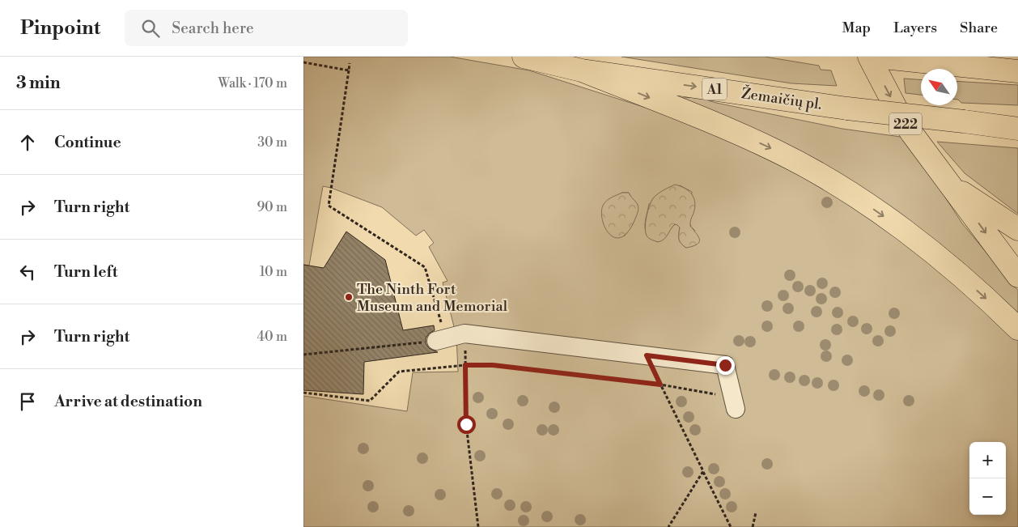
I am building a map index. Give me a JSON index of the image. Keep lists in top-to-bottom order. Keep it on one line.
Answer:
{"streets":{"highway":["A1","Žemaičių pl.","222"]},"crossings":[["A1","Žemaičių pl."]],"places":["The Ninth Fort Museum and Memorial"],"north":"top left","page":{"header":"Pinpoint","search":"Search here","nav":["Map","Layers","Share"],"heading":["3 min","Walk · 170 m"],"list":[["Continue","30 m"],["Turn right","90 m"],["Turn left","10 m"],["Turn right","40 m"],"Arrive at destination"],"map_buttons":["+","−"]}}
